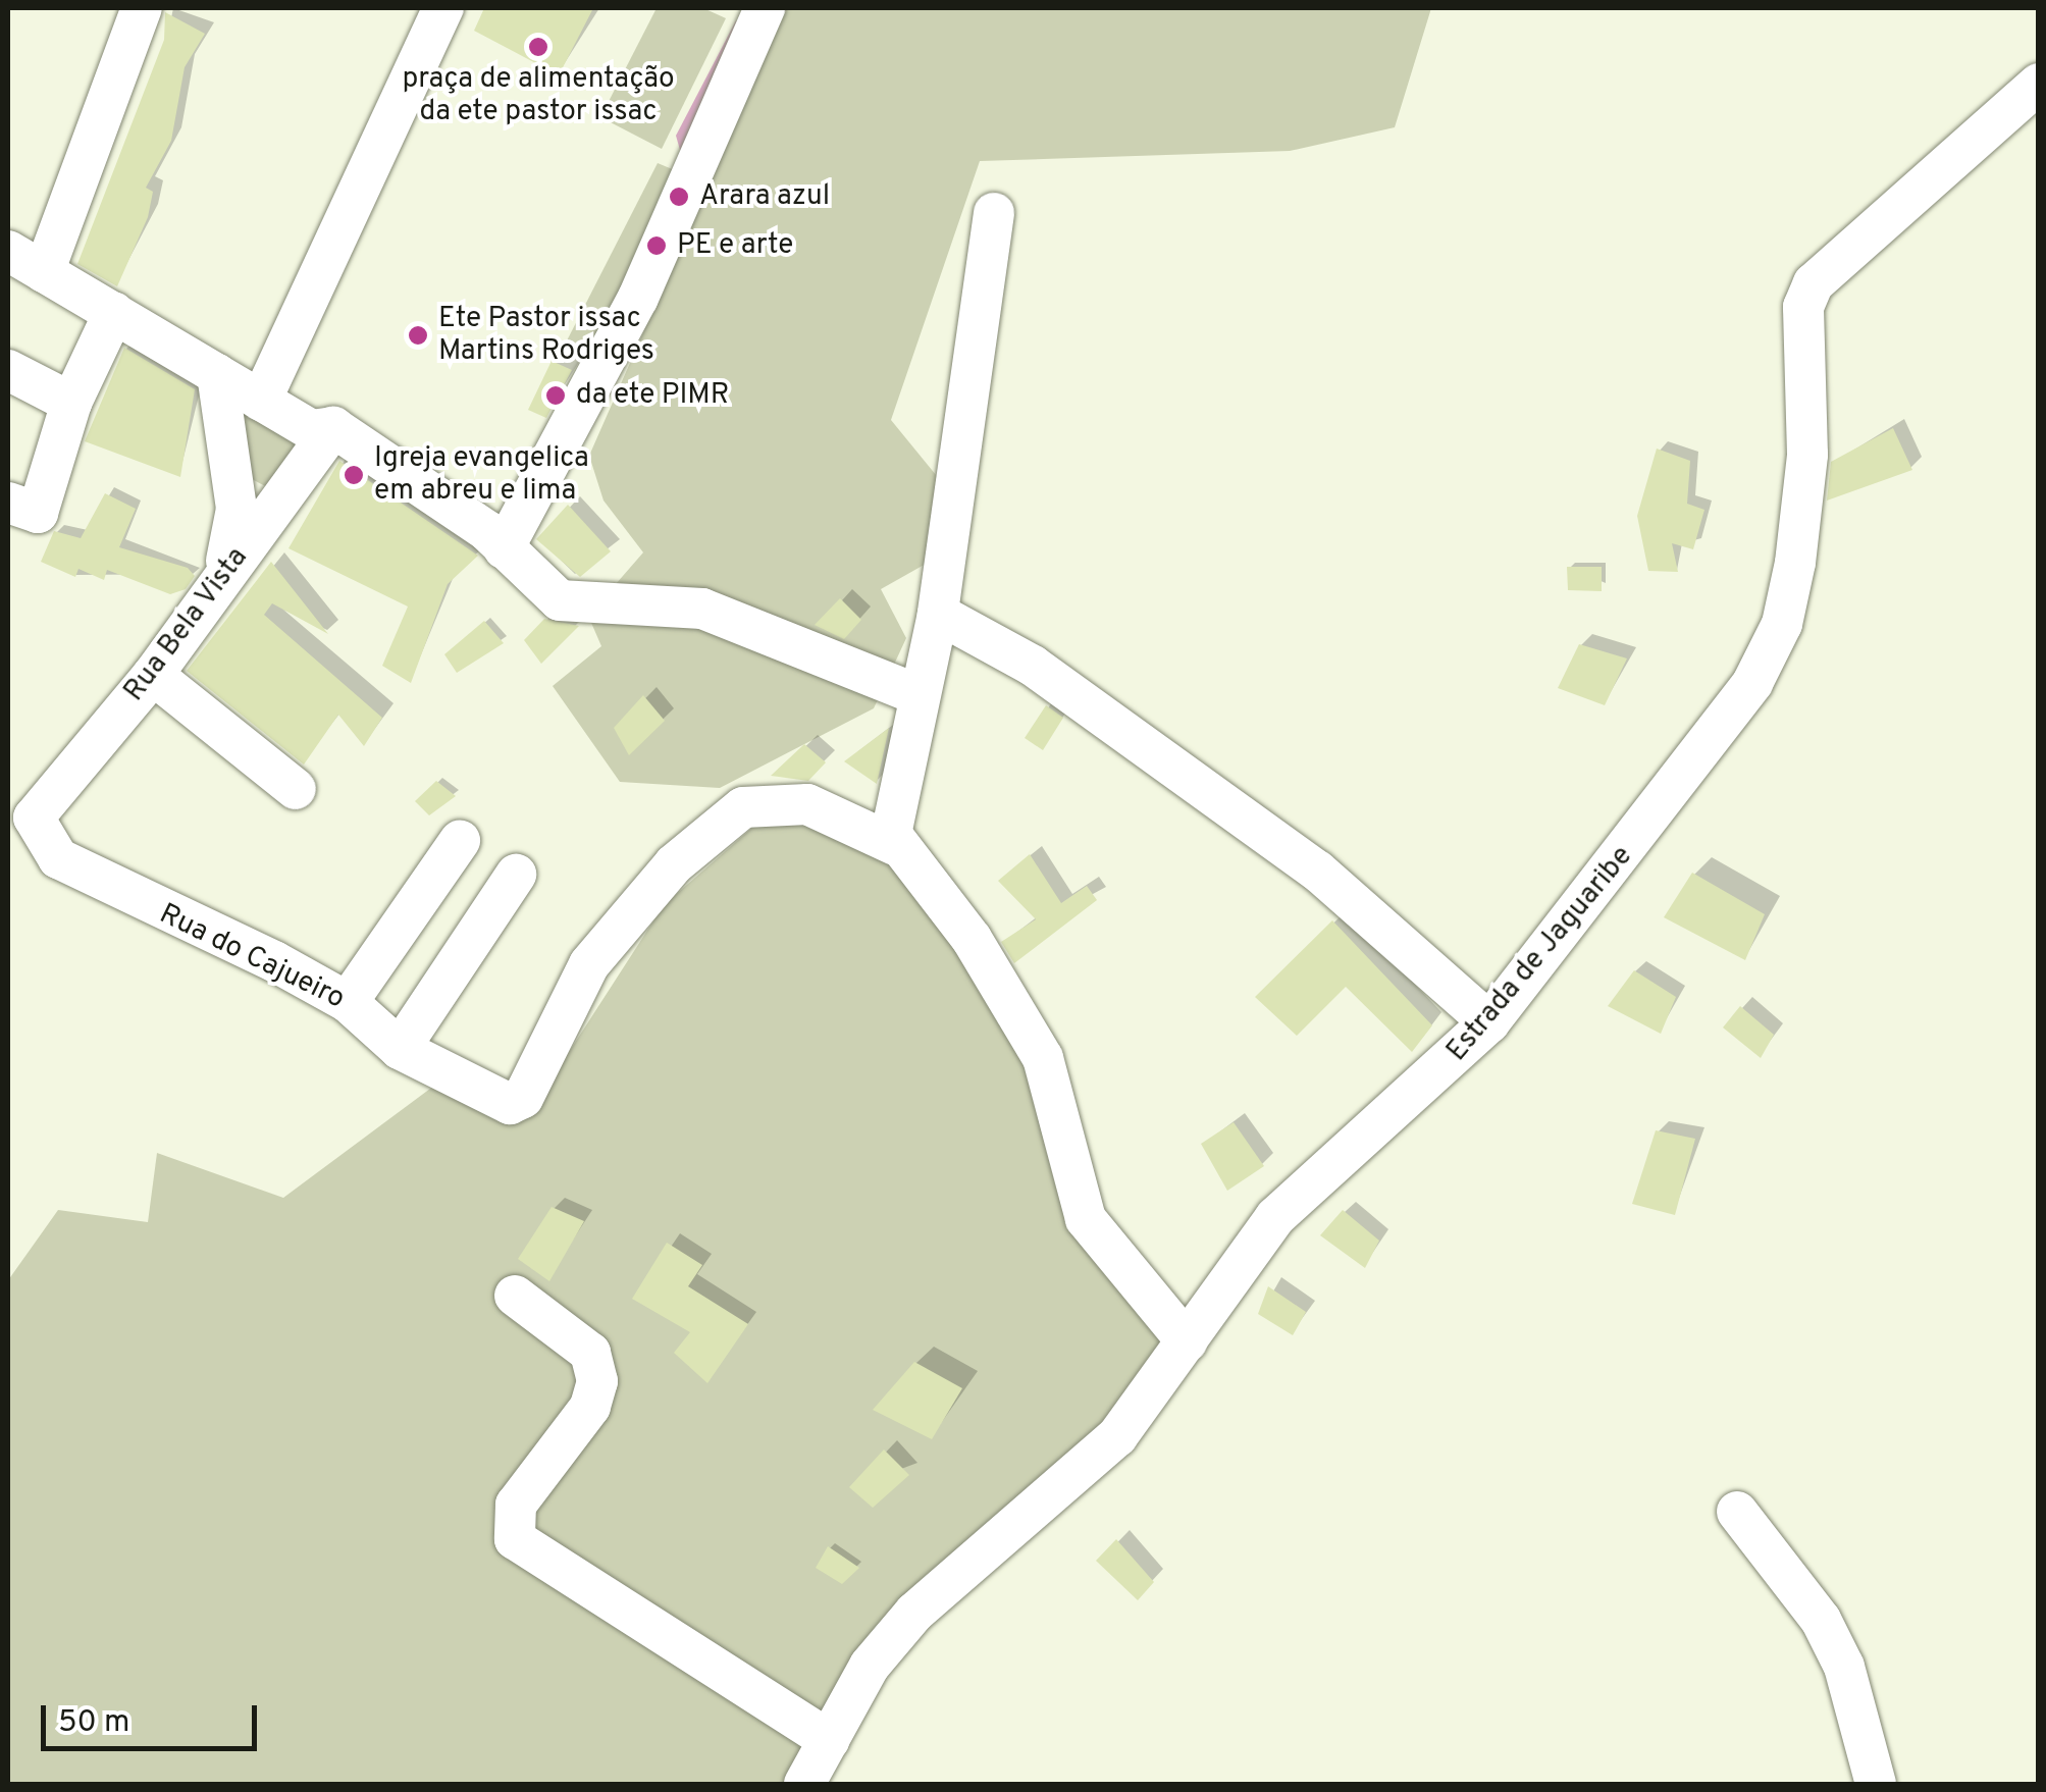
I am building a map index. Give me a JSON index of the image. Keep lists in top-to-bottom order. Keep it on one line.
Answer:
{"streets":{"street":["Rua Bela Vista","Estrada de Jaguaribe","Rua do Cajueiro"]},"crossings":[["Rua Bela Vista","Rua do Cajueiro"]],"places":["praça de alimentação da ete pastor issac","Arara azul","PE e arte","Ete Pastor issac Martins Rodriges","da ete PIMR","Igreja evangelica em abreu e lima"],"scale_bar":"50 m"}
